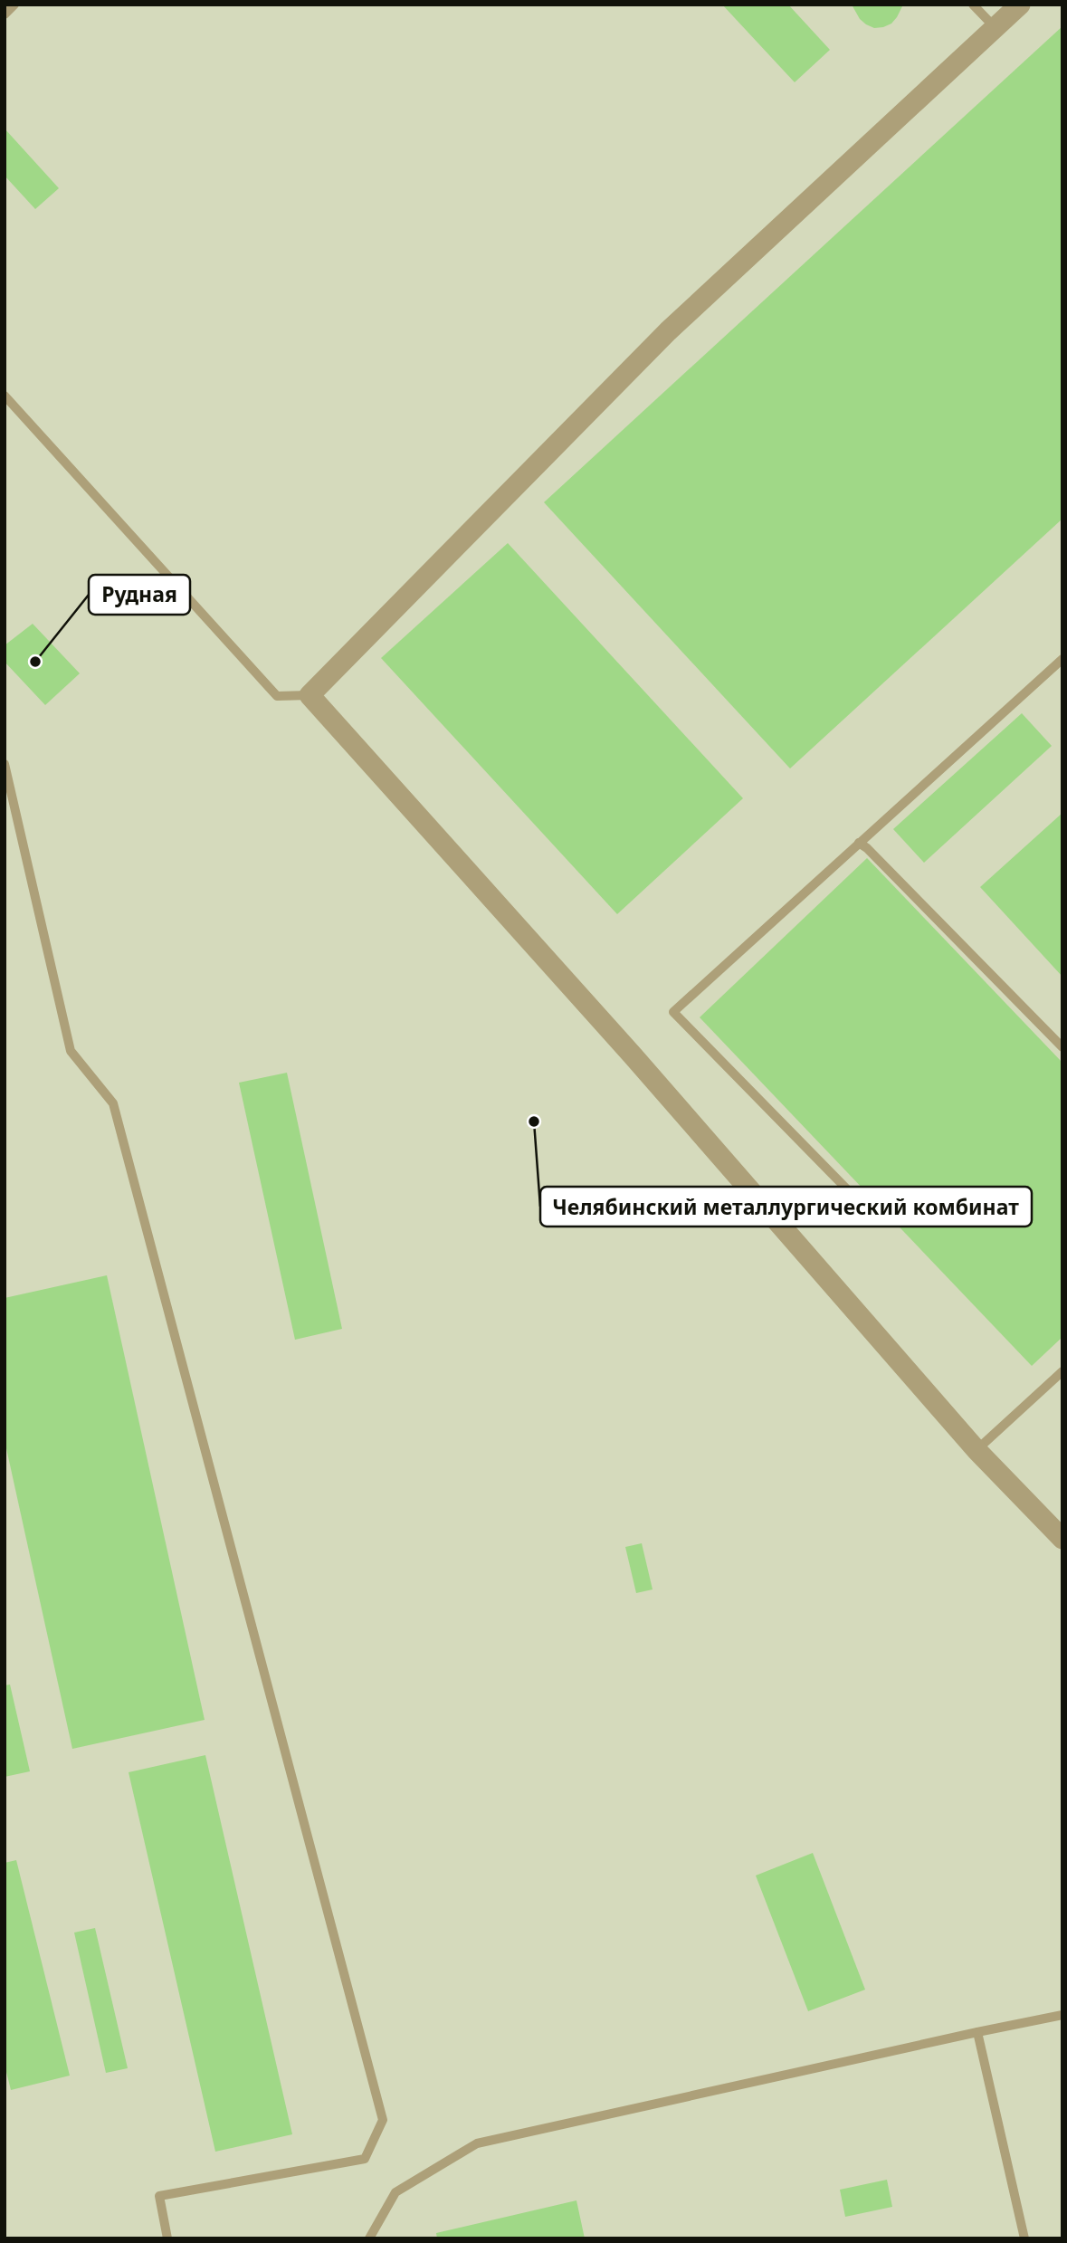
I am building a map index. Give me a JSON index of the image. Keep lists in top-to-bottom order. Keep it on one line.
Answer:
{"places":["Рудная","Челябинский металлургический комбинат"]}
